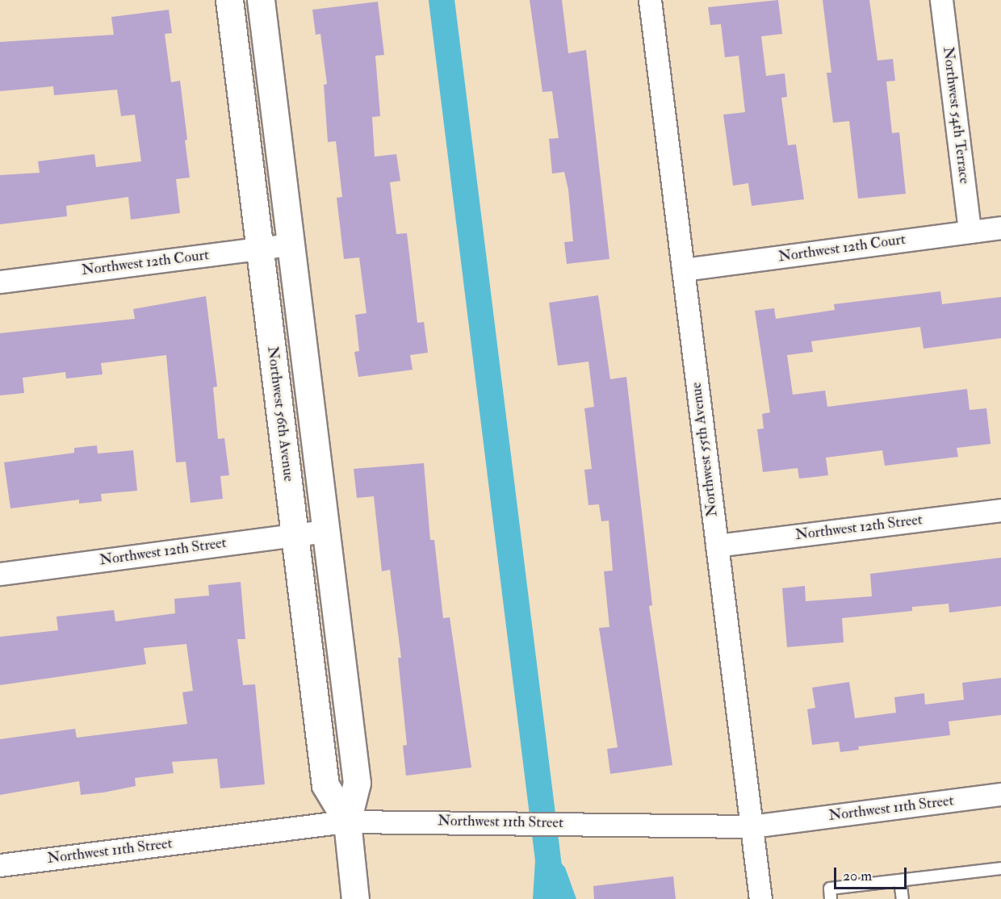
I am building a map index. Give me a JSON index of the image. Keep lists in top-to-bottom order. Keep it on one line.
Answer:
{"streets":{"street":["Northwest 54th Terrace","Northwest 12th Court","Northwest 56th Avenue","Northwest 55th Avenue","Northwest 12th Street","Northwest 11th Street"]},"crossings":[["Northwest 54th Terrace","Northwest 12th Court"],["Northwest 12th Court","Northwest 56th Avenue"],["Northwest 12th Court","Northwest 55th Avenue"],["Northwest 56th Avenue","Northwest 12th Street"],["Northwest 56th Avenue","Northwest 11th Street"],["Northwest 55th Avenue","Northwest 12th Street"],["Northwest 55th Avenue","Northwest 11th Street"]],"scale_bar":"20 m"}
